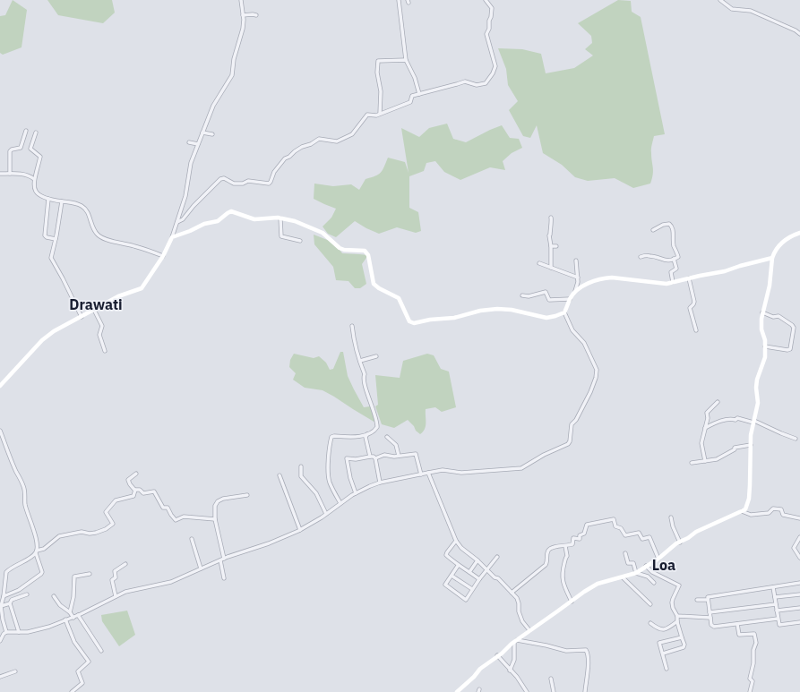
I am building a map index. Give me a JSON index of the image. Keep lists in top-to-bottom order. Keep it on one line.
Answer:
{"districts":["Drawati","Loa"]}
